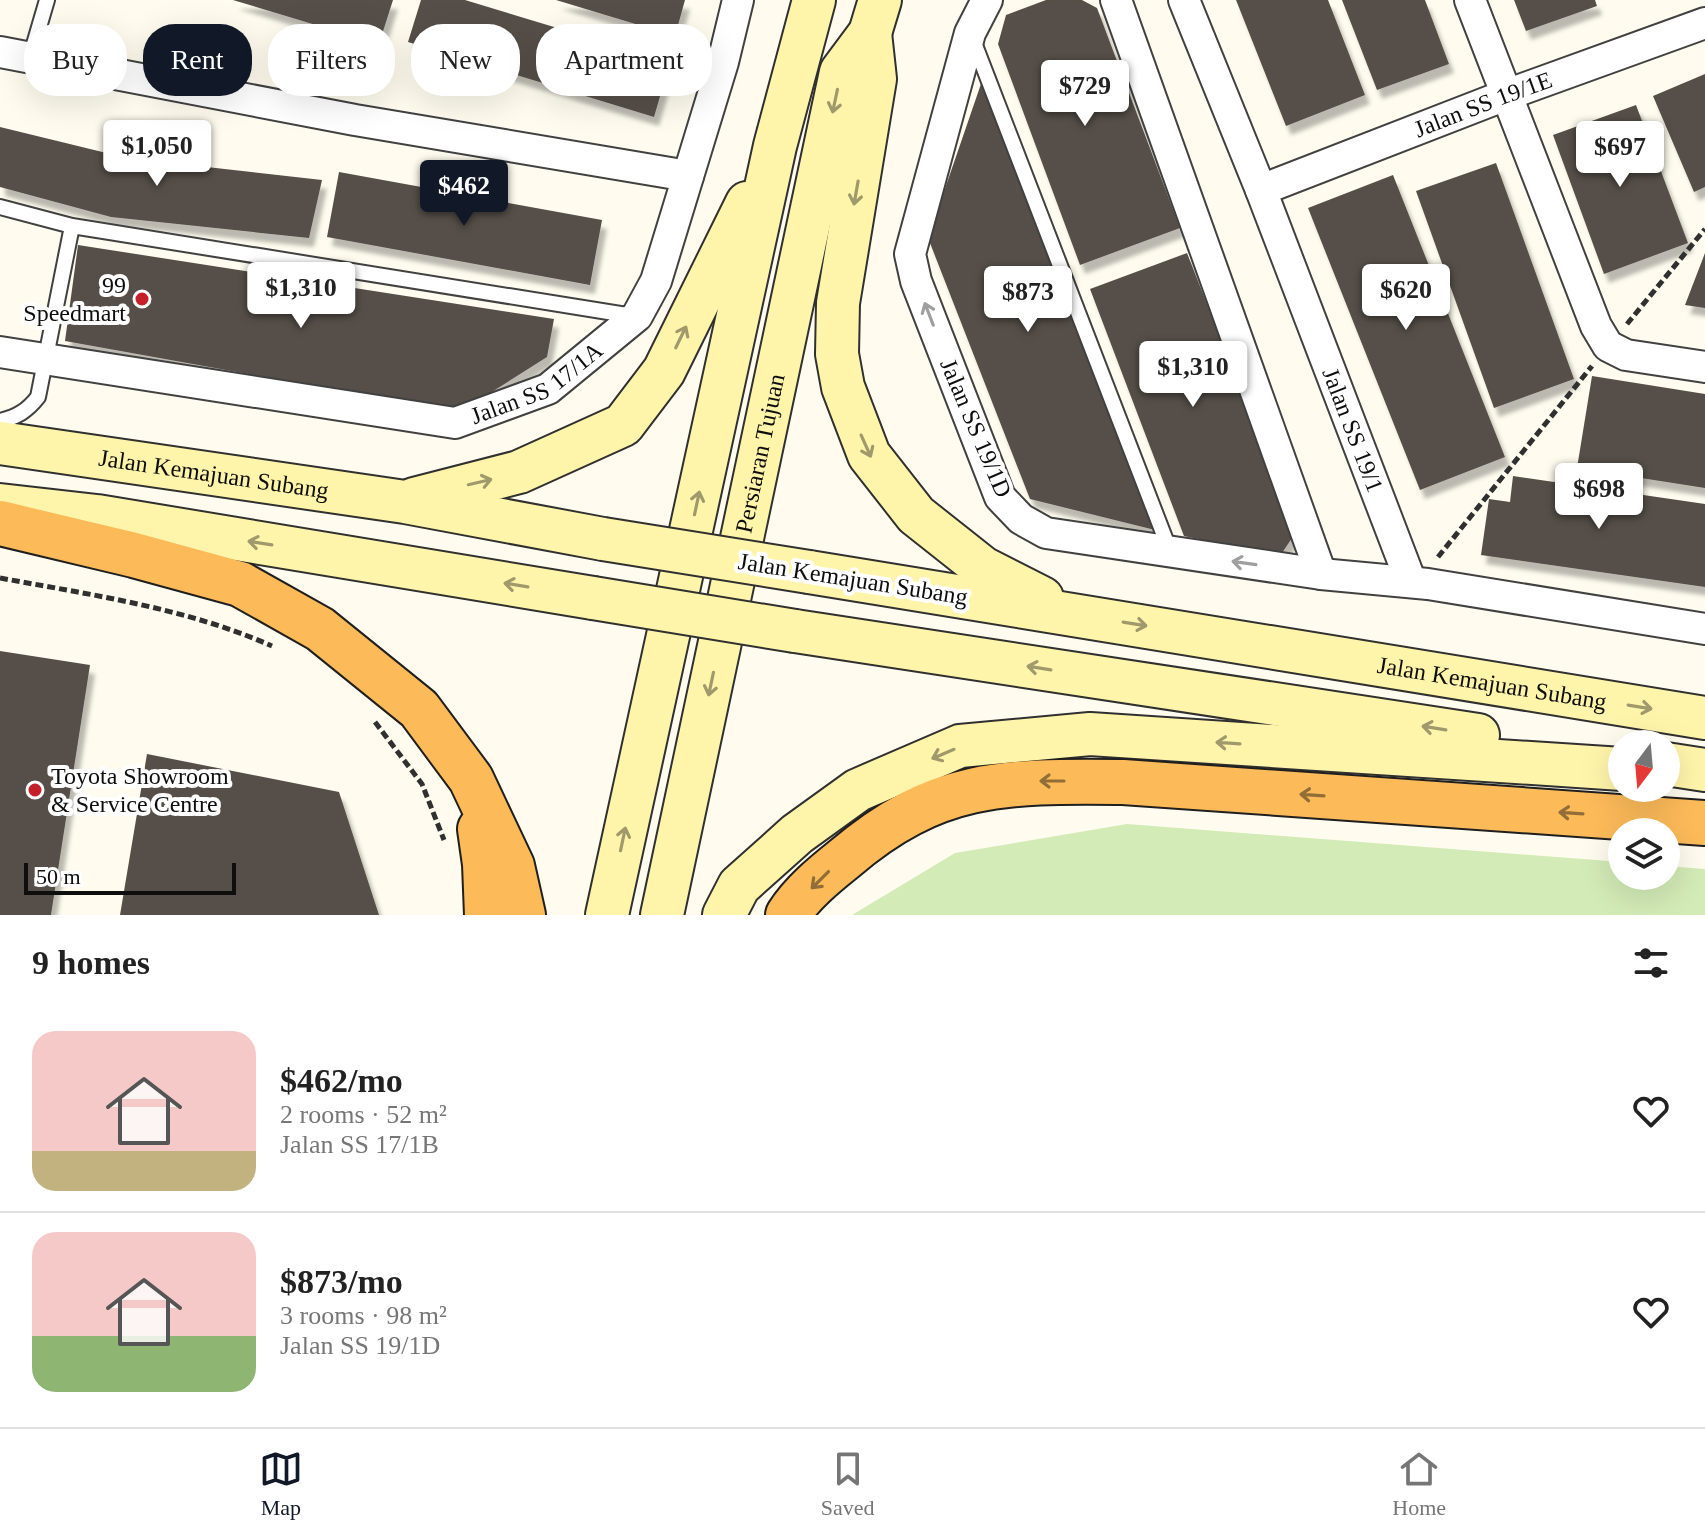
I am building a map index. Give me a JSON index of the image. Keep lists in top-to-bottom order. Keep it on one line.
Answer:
{"streets":{"main road":["Persiaran Tujuan","Jalan Kemajuan Subang"],"street":["Jalan SS 19/1E","Jalan SS 17/1A","Jalan SS 19/1D","Jalan SS 19/1"]},"crossings":[["Jalan SS 19/1E","Jalan SS 19/1"],["Jalan SS 19/1D","Jalan SS 19/1"]],"places":["99 Speedmart","Toyota Showroom & Service Centre"],"scale_bar":"50 m","north":"bottom","page":{"chip":["Buy","Rent","Filters","New","Apartment"],"price":["$729","$1,050","$697","$462","$1,310","$620","$873","$1,310","$698"],"scale":"50 m","heading":"9 homes","list":[{"name":"$462/mo","note":"2 rooms · 52 m² · Jalan SS 17/1B"},{"name":"$873/mo","note":"3 rooms · 98 m² · Jalan SS 19/1D"}],"tabs":["Map","Saved","Home"]}}
